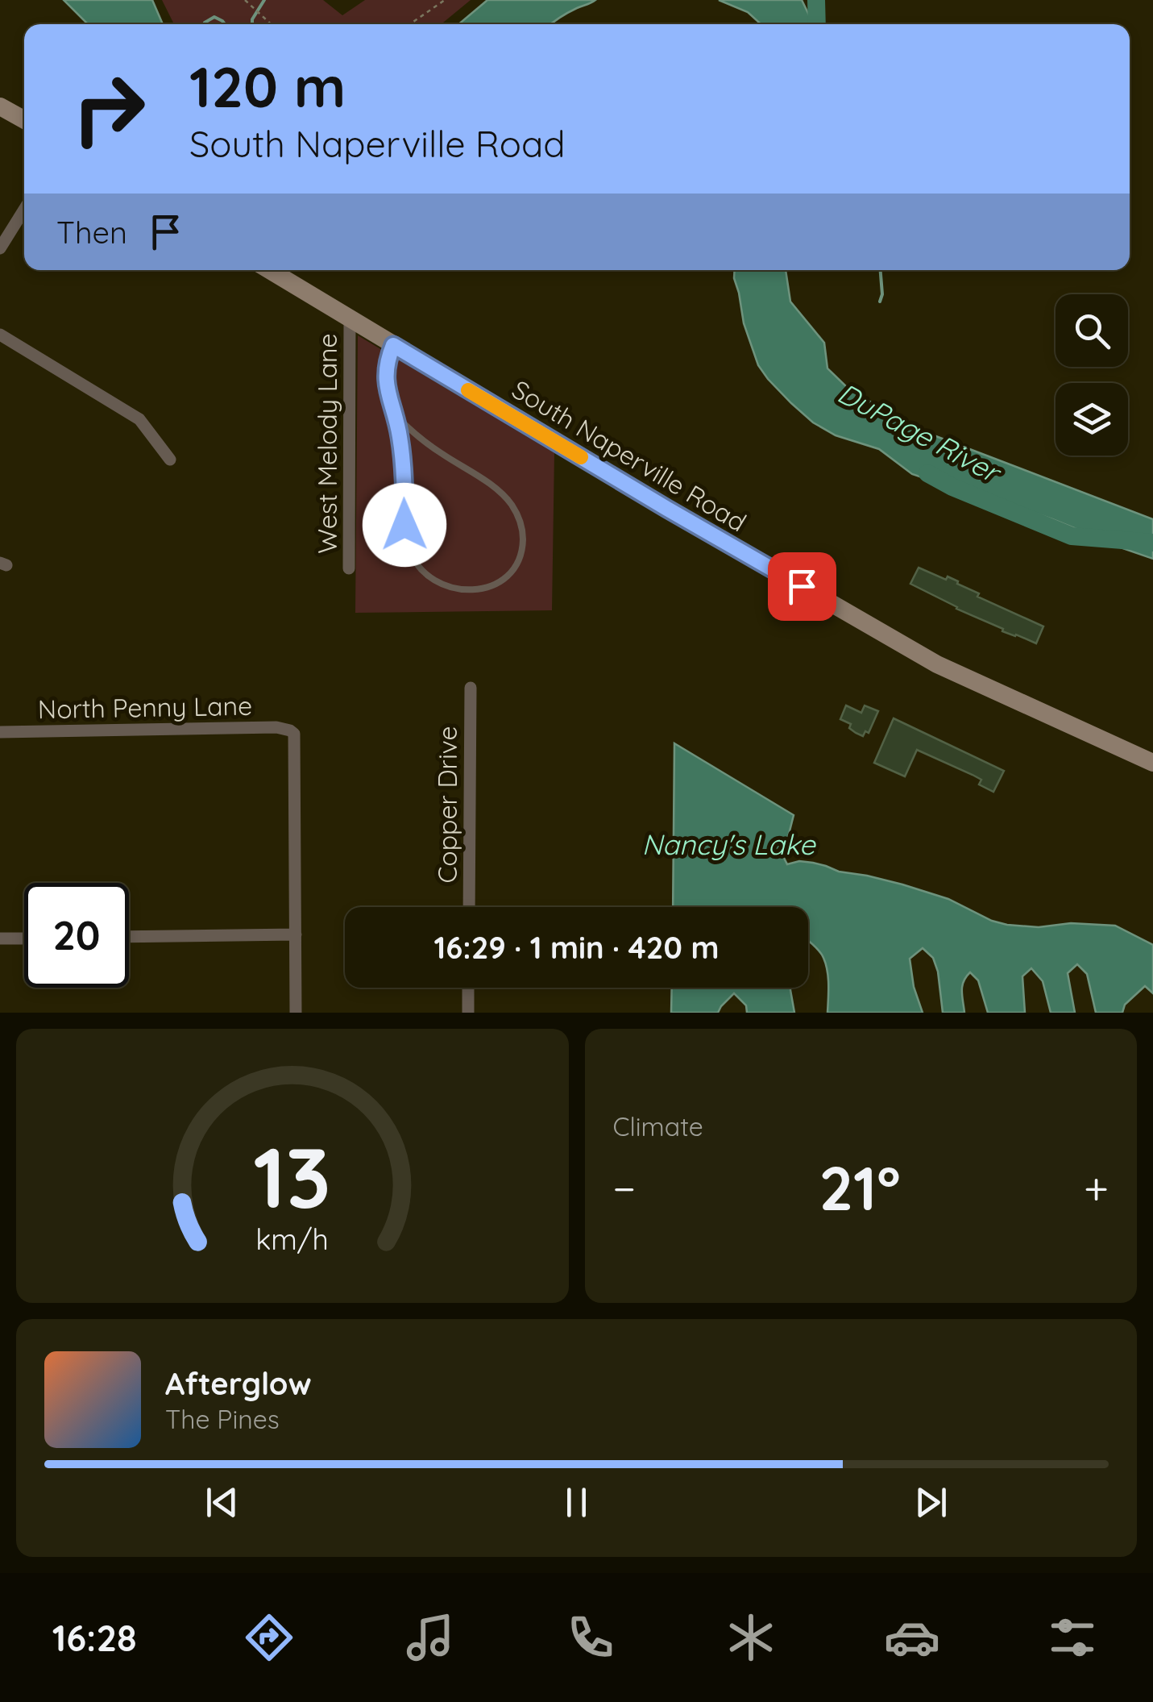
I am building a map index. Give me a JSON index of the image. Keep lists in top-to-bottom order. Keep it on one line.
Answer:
{"streets":{"main road":["South Naperville Road"],"street":["West Melody Lane","North Penny Lane","Copper Drive"]},"crossings":[["West Melody Lane","South Naperville Road"]],"water":["DuPage River","Nancy's Lake"],"page":{"turn":["120 m","South Naperville Road"],"then":"Then","limit":"20","trip":"16:29 · 1 min · 420 m","tile":"Climate","heat":["−","21°","+"],"song":["Afterglow","The Pines"],"tabs":"16:28","gauge":["13","km/h"]}}
